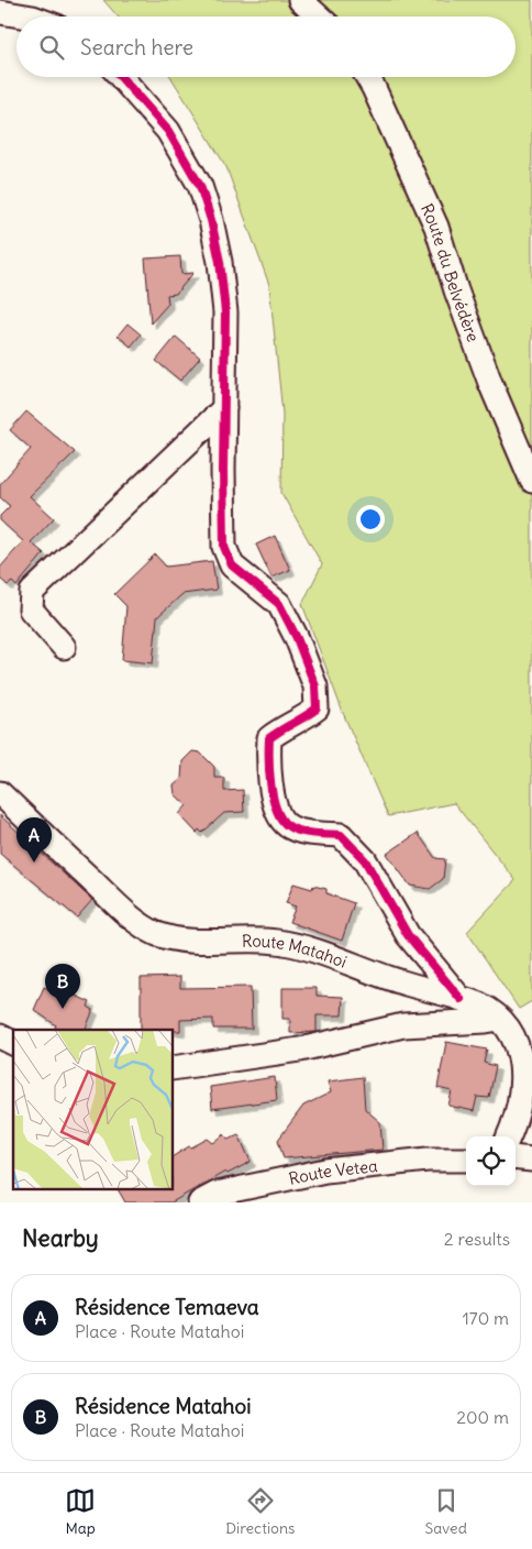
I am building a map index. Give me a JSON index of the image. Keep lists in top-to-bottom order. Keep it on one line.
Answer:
{"streets":{"street":["Route du Belvédère","Route Matahoi","Route Vetea"]},"page":{"search":"Search here","pins":["A","B"],"heading":["Nearby","2 results"],"list":[{"mark":"A","name":"Résidence Temaeva","note":"Place · Route Matahoi","value":"170 m"},{"mark":"B","name":"Résidence Matahoi","note":"Place · Route Matahoi","value":"200 m"}],"nav":["Map","Directions","Saved"]}}
